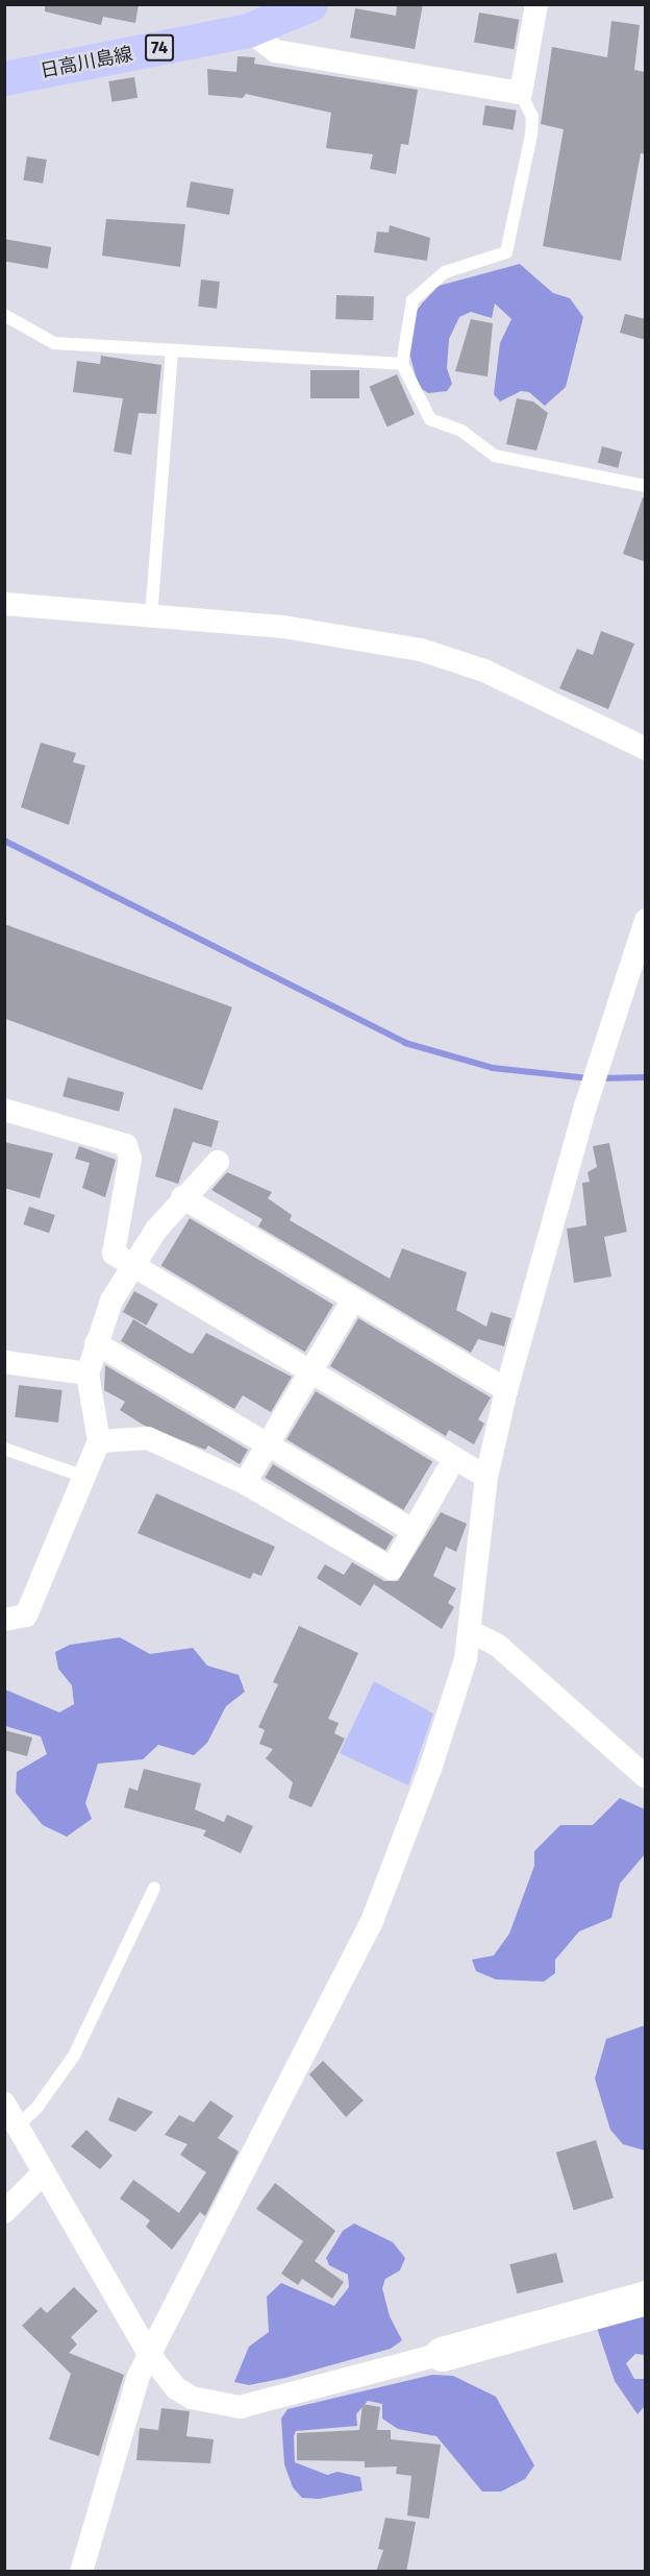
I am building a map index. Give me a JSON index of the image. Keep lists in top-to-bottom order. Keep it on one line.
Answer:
{"streets":{"main road":["74","日高川島線"]}}
